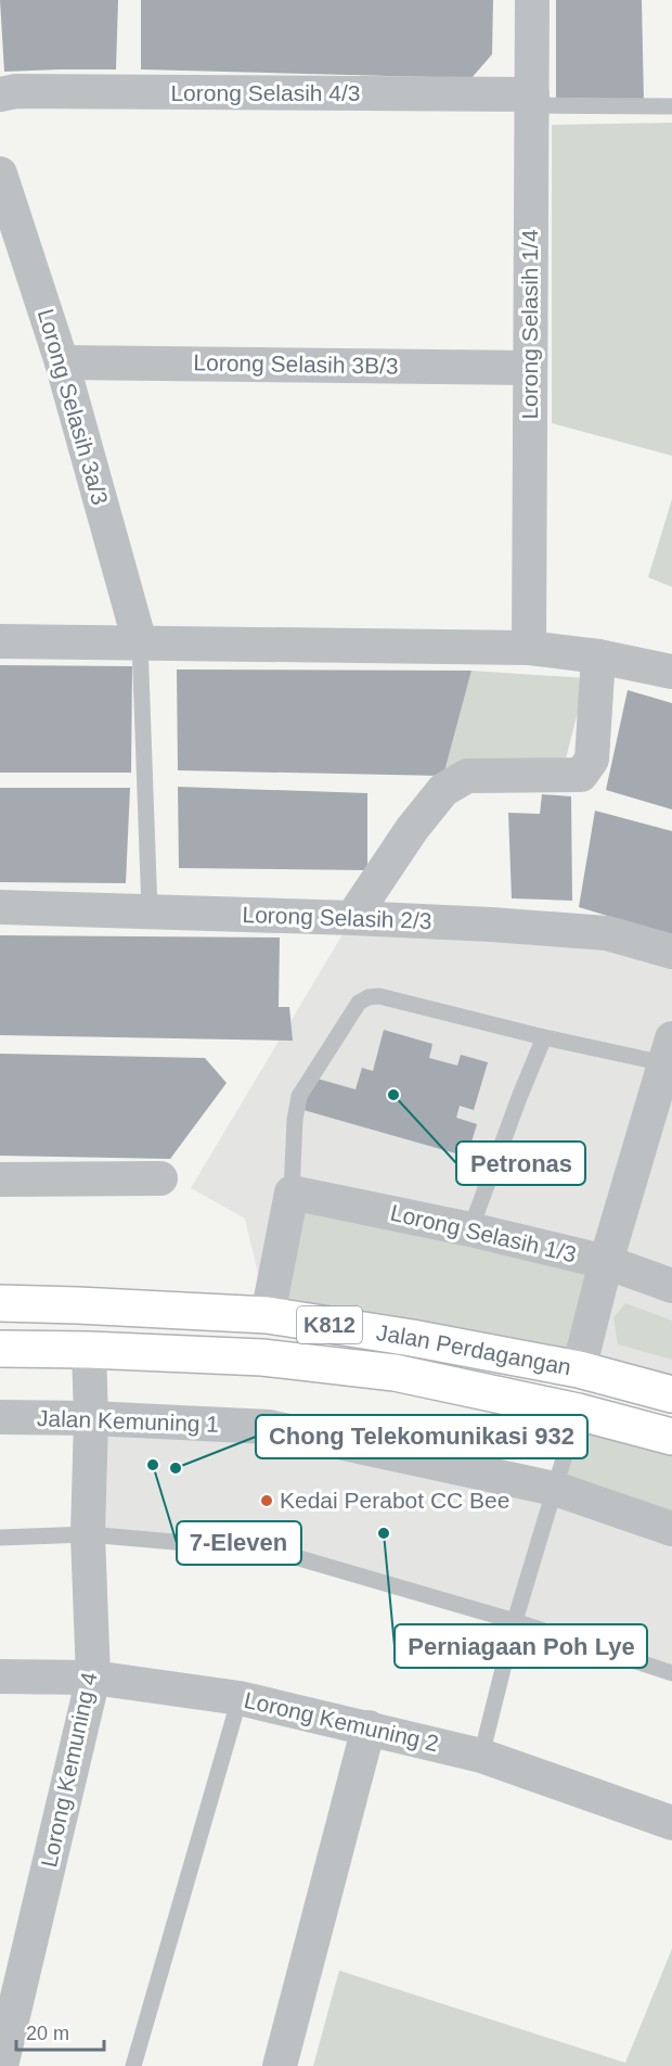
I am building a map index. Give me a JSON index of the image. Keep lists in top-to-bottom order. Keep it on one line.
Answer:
{"streets":{"main road":["K812","Jalan Perdagangan"],"street":["Lorong Selasih 4/3","Lorong Selasih 1/4","Lorong Selasih 3B/3","Lorong Selasih 3a/3","Lorong Selasih 2/3","Lorong Selasih 1/3","Jalan Kemuning 1","Lorong Kemuning 2","Lorong Kemuning 4"]},"crossings":[["Lorong Selasih 4/3","Lorong Selasih 1/4"],["Lorong Selasih 1/4","Lorong Selasih 3B/3"],["Lorong Selasih 3B/3","Lorong Selasih 3a/3"],["Jalan Perdagangan","Lorong Kemuning 4"],["Jalan Kemuning 1","Lorong Kemuning 4"],["Lorong Kemuning 2","Lorong Kemuning 4"]],"places":["Petronas","7-Eleven","Chong Telekomunikasi 932","Kedai Perabot CC Bee","Perniagaan Poh Lye"],"scale_bar":"20 m"}
